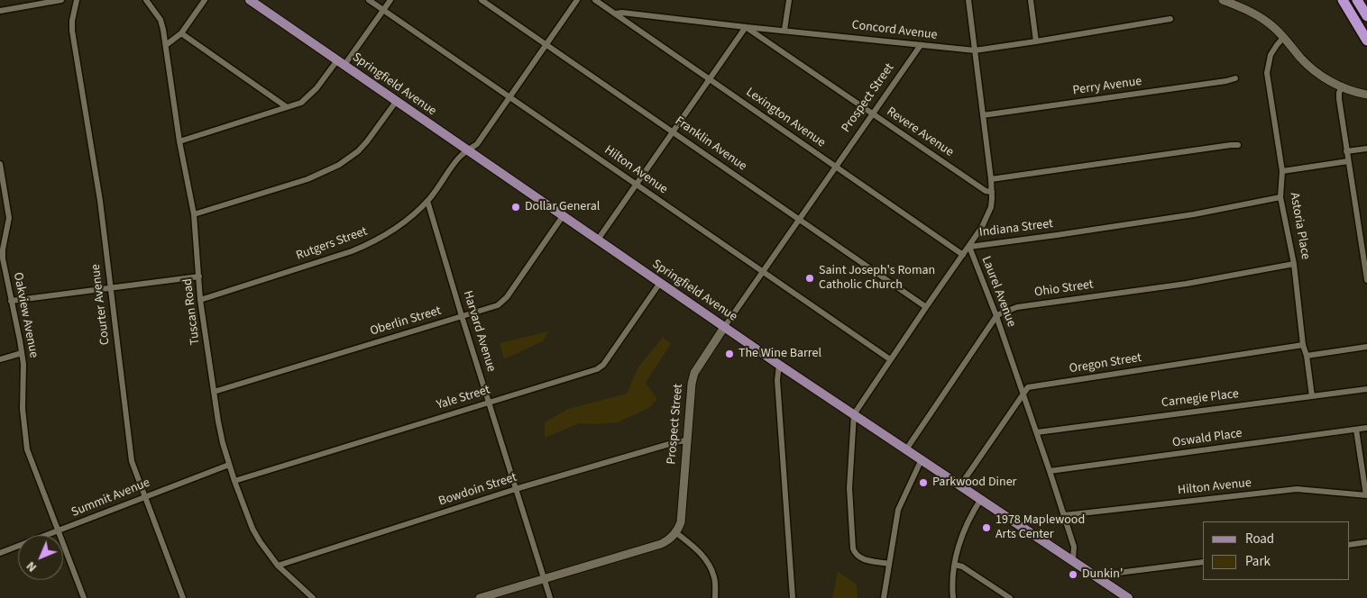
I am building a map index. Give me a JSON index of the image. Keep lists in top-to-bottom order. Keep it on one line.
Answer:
{"streets":{"main road":["Springfield Avenue"],"street":["Concord Avenue","Perry Avenue","Prospect Street","Lexington Avenue","Revere Avenue","Franklin Avenue","Hilton Avenue","Astoria Place","Indiana Street","Rutgers Street","Ohio Street","Laurel Avenue","Courter Avenue","Tuscan Road","Oakview Avenue","Oberlin Street","Harvard Avenue","Oregon Street","Yale Street","Carnegie Place","Oswald Place","Bowdoin Street","Summit Avenue"]},"crossings":[["Concord Avenue","Prospect Street"],["Concord Avenue","Lexington Avenue"],["Concord Avenue","Revere Avenue"],["Concord Avenue","Laurel Avenue"],["Springfield Avenue","Prospect Street"],["Springfield Avenue","Indiana Street"],["Springfield Avenue","Rutgers Street"],["Springfield Avenue","Laurel Avenue"],["Springfield Avenue","Oberlin Street"],["Springfield Avenue","Yale Street"],["Perry Avenue","Laurel Avenue"],["Prospect Street","Lexington Avenue"],["Prospect Street","Revere Avenue"],["Prospect Street","Franklin Avenue"],["Prospect Street","Hilton Avenue"],["Prospect Street","Bowdoin Street"],["Lexington Avenue","Indiana Street"],["Revere Avenue","Laurel Avenue"],["Franklin Avenue","Indiana Street"],["Franklin Avenue","Rutgers Street"],["Hilton Avenue","Indiana Street"],["Hilton Avenue","Rutgers Street"],["Hilton Avenue","Laurel Avenue"],["Astoria Place","Indiana Street"],["Astoria Place","Ohio Street"],["Astoria Place","Oregon Street"],["Astoria Place","Carnegie Place"],["Indiana Street","Laurel Avenue"],["Rutgers Street","Tuscan Road"],["Rutgers Street","Harvard Avenue"],["Ohio Street","Laurel Avenue"],["Laurel Avenue","Oregon Street"],["Laurel Avenue","Carnegie Place"],["Laurel Avenue","Oswald Place"],["Courter Avenue","Summit Avenue"],["Tuscan Road","Oberlin Street"],["Tuscan Road","Yale Street"],["Tuscan Road","Bowdoin Street"],["Tuscan Road","Summit Avenue"],["Oakview Avenue","Summit Avenue"],["Oberlin Street","Harvard Avenue"],["Harvard Avenue","Yale Street"],["Harvard Avenue","Bowdoin Street"]],"places":["Dollar General","Saint Joseph's Roman Catholic Church","The Wine Barrel","Parkwood Diner","1978 Maplewood Arts Center","Dunkin'"],"legend":["Road","Park"],"north":"bottom left"}
